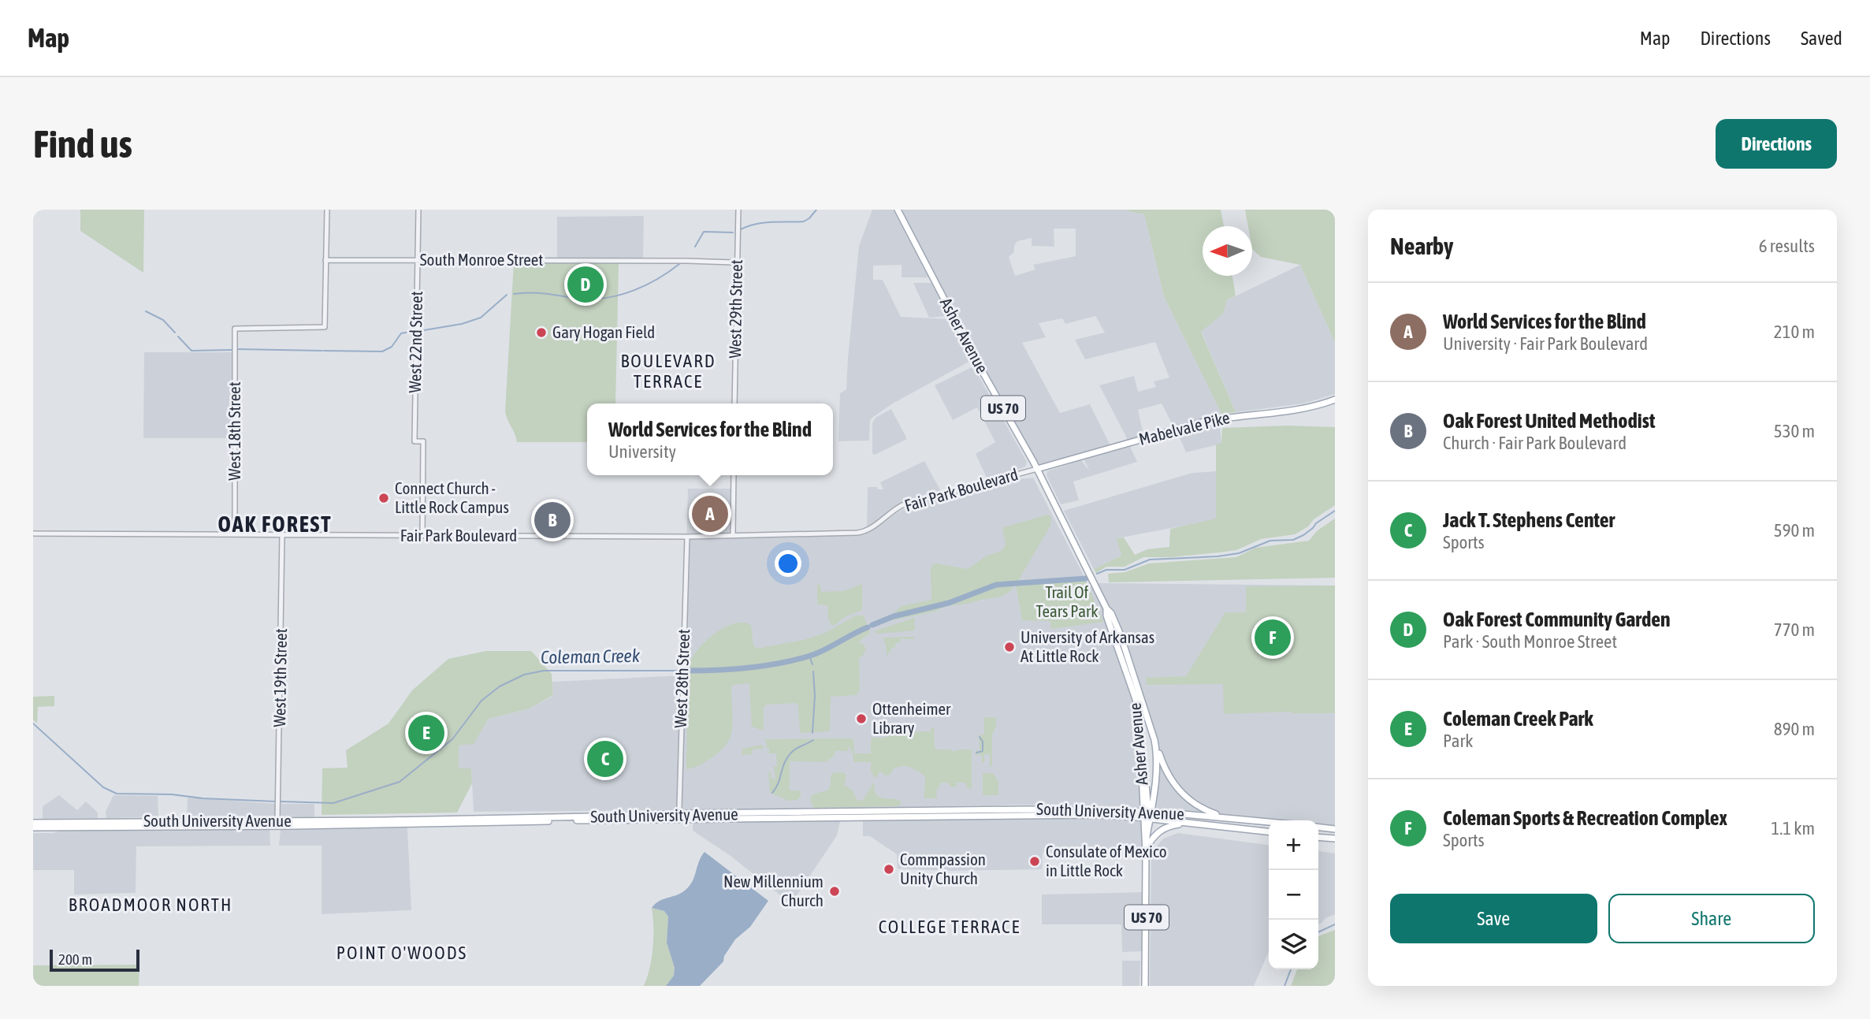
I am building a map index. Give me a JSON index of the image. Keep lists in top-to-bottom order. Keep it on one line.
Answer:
{"streets":{"main road":["Asher Avenue","US 70","Mabelvale Pike","South University Avenue"],"street":["South Monroe Street","West 29th Street","West 22nd Street","West 18th Street","Fair Park Boulevard","West 19th Street","West 28th Street"]},"crossings":[["South Monroe Street","West 29th Street"],["South Monroe Street","West 22nd Street"],["South Monroe Street","West 18th Street"],["Asher Avenue","US 70"],["Asher Avenue","Mabelvale Pike"],["Asher Avenue","Fair Park Boulevard"],["Asher Avenue","South University Avenue"],["West 22nd Street","Fair Park Boulevard"],["US 70","South University Avenue"],["Mabelvale Pike","Fair Park Boulevard"],["West 18th Street","Fair Park Boulevard"],["Fair Park Boulevard","West 19th Street"],["Fair Park Boulevard","West 28th Street"],["West 19th Street","South University Avenue"],["West 28th Street","South University Avenue"]],"districts":["BOULEVARD TERRACE","OAK FOREST","BROADMOOR NORTH","COLLEGE TERRACE","POINT O'WOODS"],"water":["Coleman Creek"],"parks":["Trail Of Tears Park"],"places":["Gary Hogan Field","Connect Church - Little Rock Campus","University of Arkansas At Little Rock","Ottenheimer Library","Consulate of Mexico in Little Rock","Commpassion Unity Church","New Millennium Church"],"scale_bar":"200 m","north":"left","page":{"header":"Map","nav":["Map","Directions","Saved"],"buttons":["Directions",["Save","Share"]],"title":"Find us","heading":["Nearby","6 results"],"pins":["D","A","B","F","E","C"],"list":[{"mark":"A","name":"World Services for the Blind","note":"University · Fair Park Boulevard","value":"210 m"},{"mark":"B","name":"Oak Forest United Methodist","note":"Church · Fair Park Boulevard","value":"530 m"},{"mark":"C","name":"Jack T. Stephens Center","note":"Sports","value":"590 m"},{"mark":"D","name":"Oak Forest Community Garden","note":"Park · South Monroe Street","value":"770 m"},{"mark":"E","name":"Coleman Creek Park","note":"Park","value":"890 m"},{"mark":"F","name":"Coleman Sports & Recreation Complex","note":"Sports","value":"1.1 km"}],"popup":["World Services for the Blind","University"],"map_buttons":["+","−"],"scale":"200 m"}}
